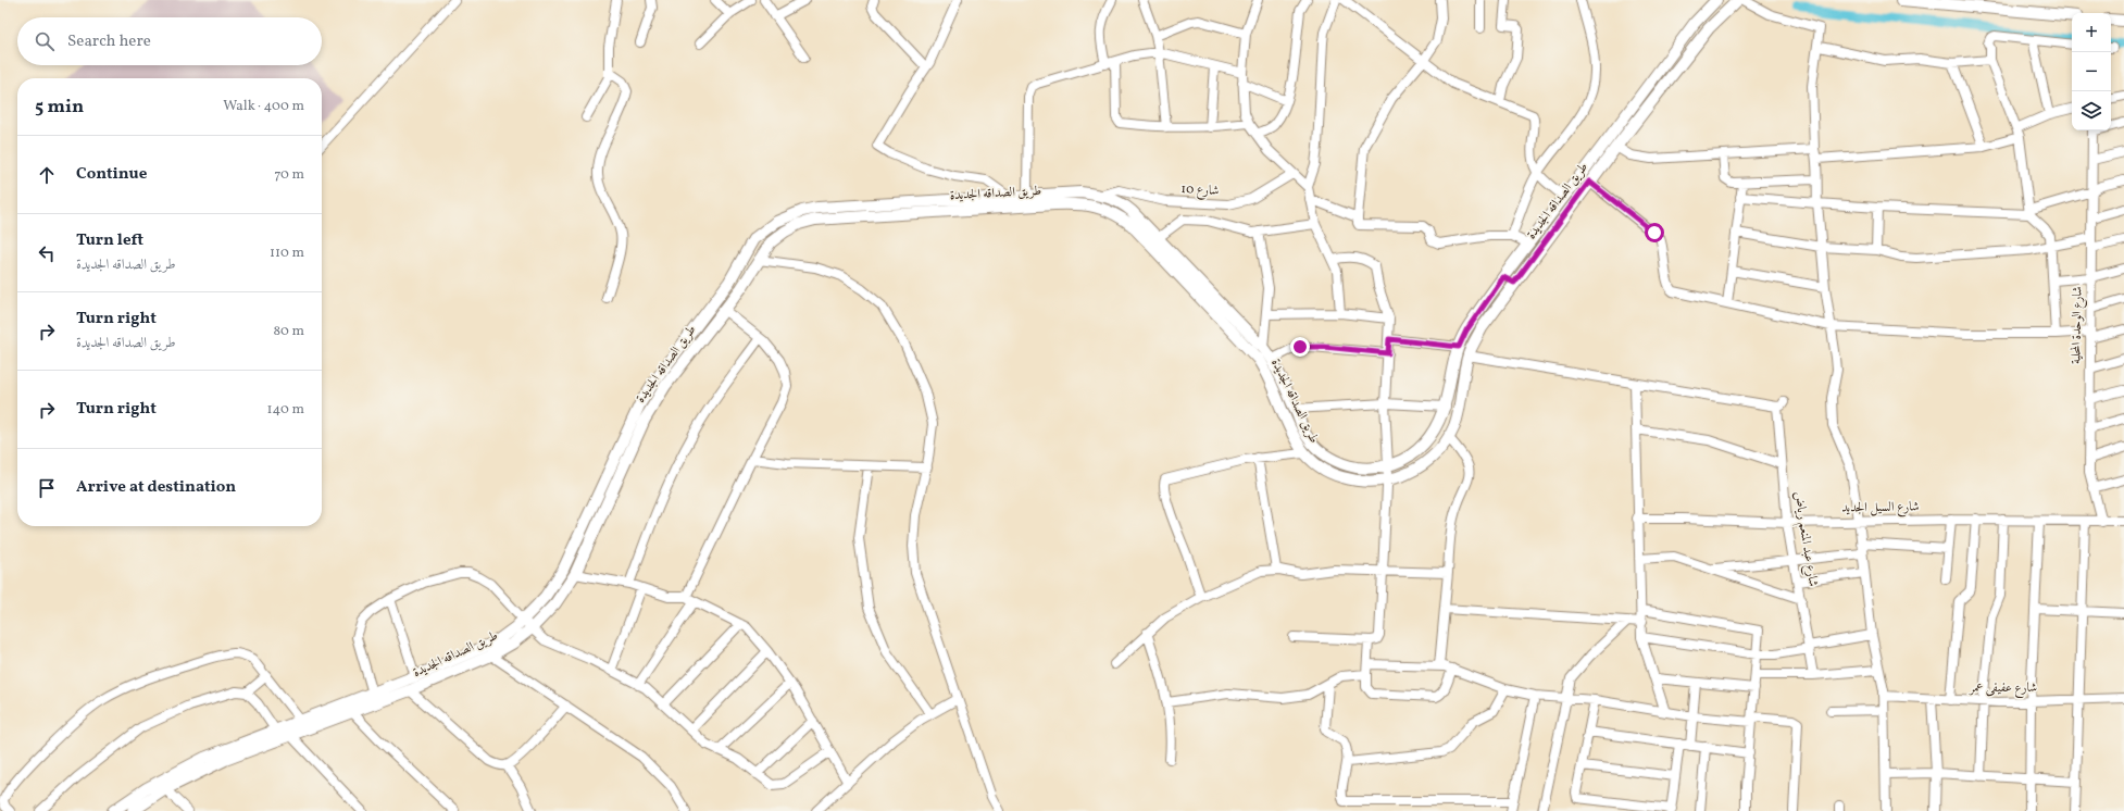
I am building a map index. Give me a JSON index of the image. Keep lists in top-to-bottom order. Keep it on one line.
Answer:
{"streets":{"street":["شارع 10","طريق الصداقه الجديدة","شارع الوحدة المحلية","شارع السيل الجديد","شارع عبد المنعم رياض","شارع عفيفى عمر"]},"crossings":[["شارع 10","طريق الصداقه الجديدة"],["شارع الوحدة المحلية","شارع السيل الجديد"],["شارع السيل الجديد","شارع عبد المنعم رياض"]],"page":{"map_buttons":["+","−"],"search":"Search here","heading":["5 min","Walk · 400 m"],"list":[["Continue","70 m"],["Turn left","طريق الصداقه الجديدة","110 m"],["Turn right","طريق الصداقه الجديدة","80 m"],["Turn right","140 m"],"Arrive at destination"]}}
